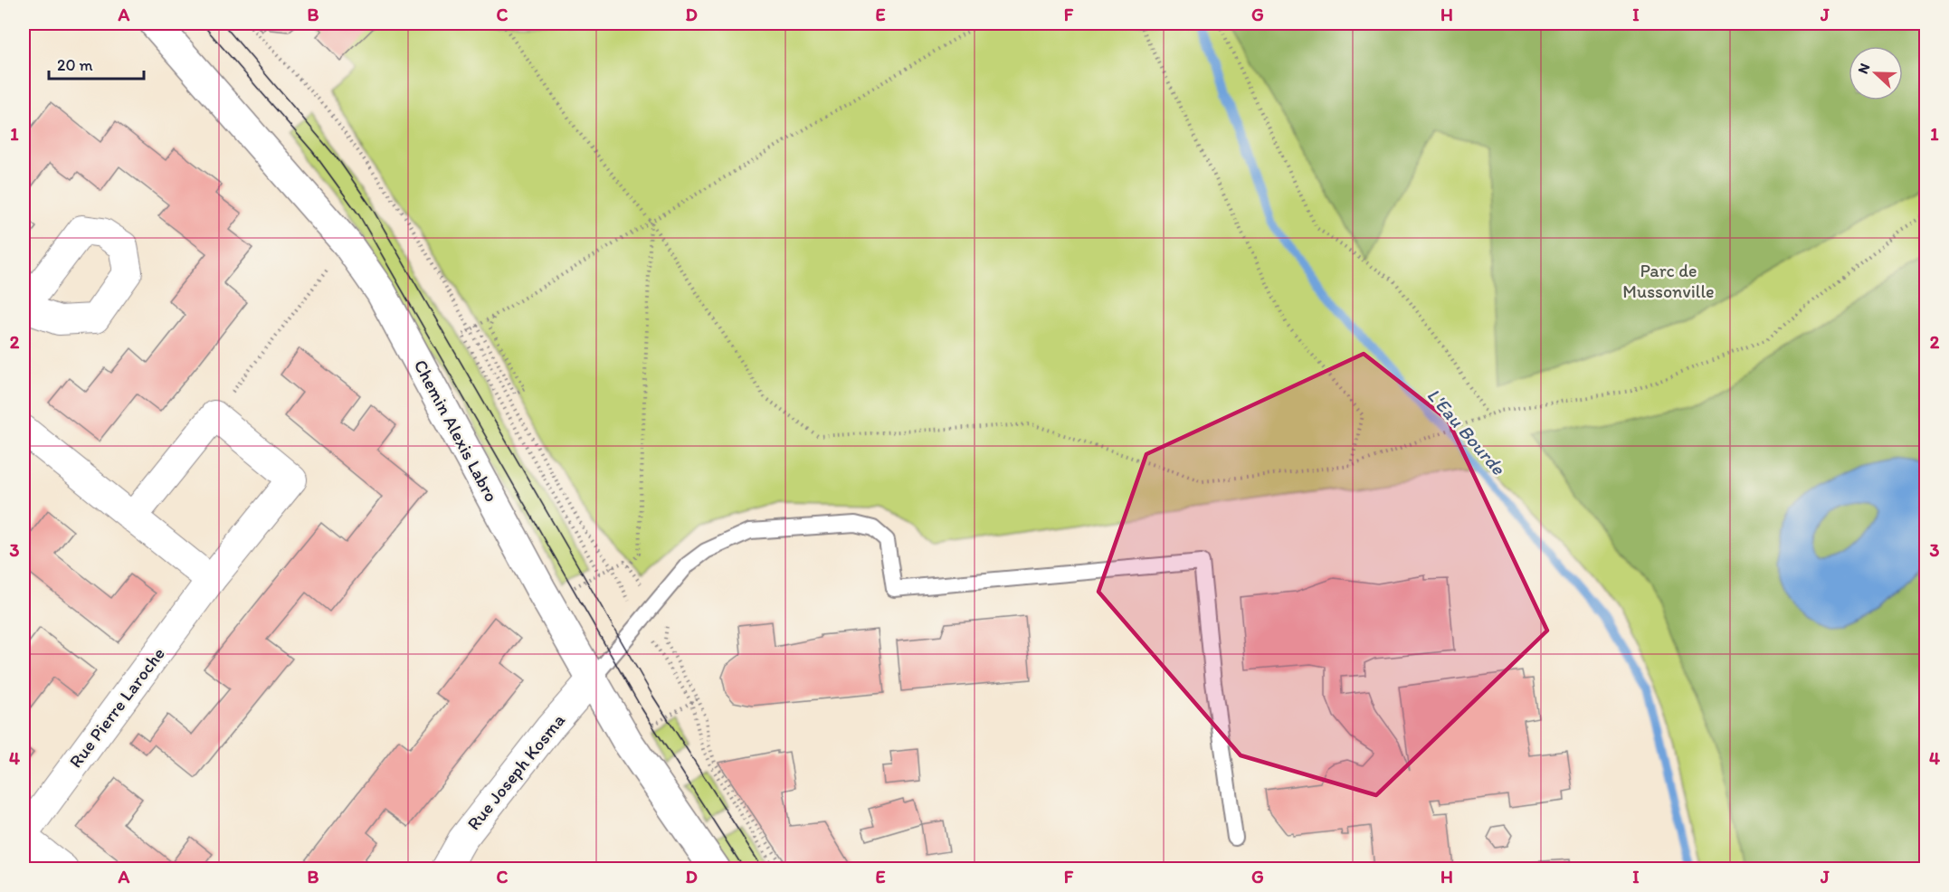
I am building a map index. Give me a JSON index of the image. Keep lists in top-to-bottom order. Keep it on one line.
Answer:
{"streets":{"street":["Chemin Alexis Labro","Rue Pierre Laroche","Rue Joseph Kosma"]},"crossings":[["Chemin Alexis Labro","Rue Joseph Kosma"]],"water":["L'Eau Bourde"],"parks":["Parc de Mussonville"],"scale_bar":"20 m","north":"left","grid":{"columns":["A","B","C","D","E","F","G","H","I","J"],"rows":["1","2","3","4"]}}
